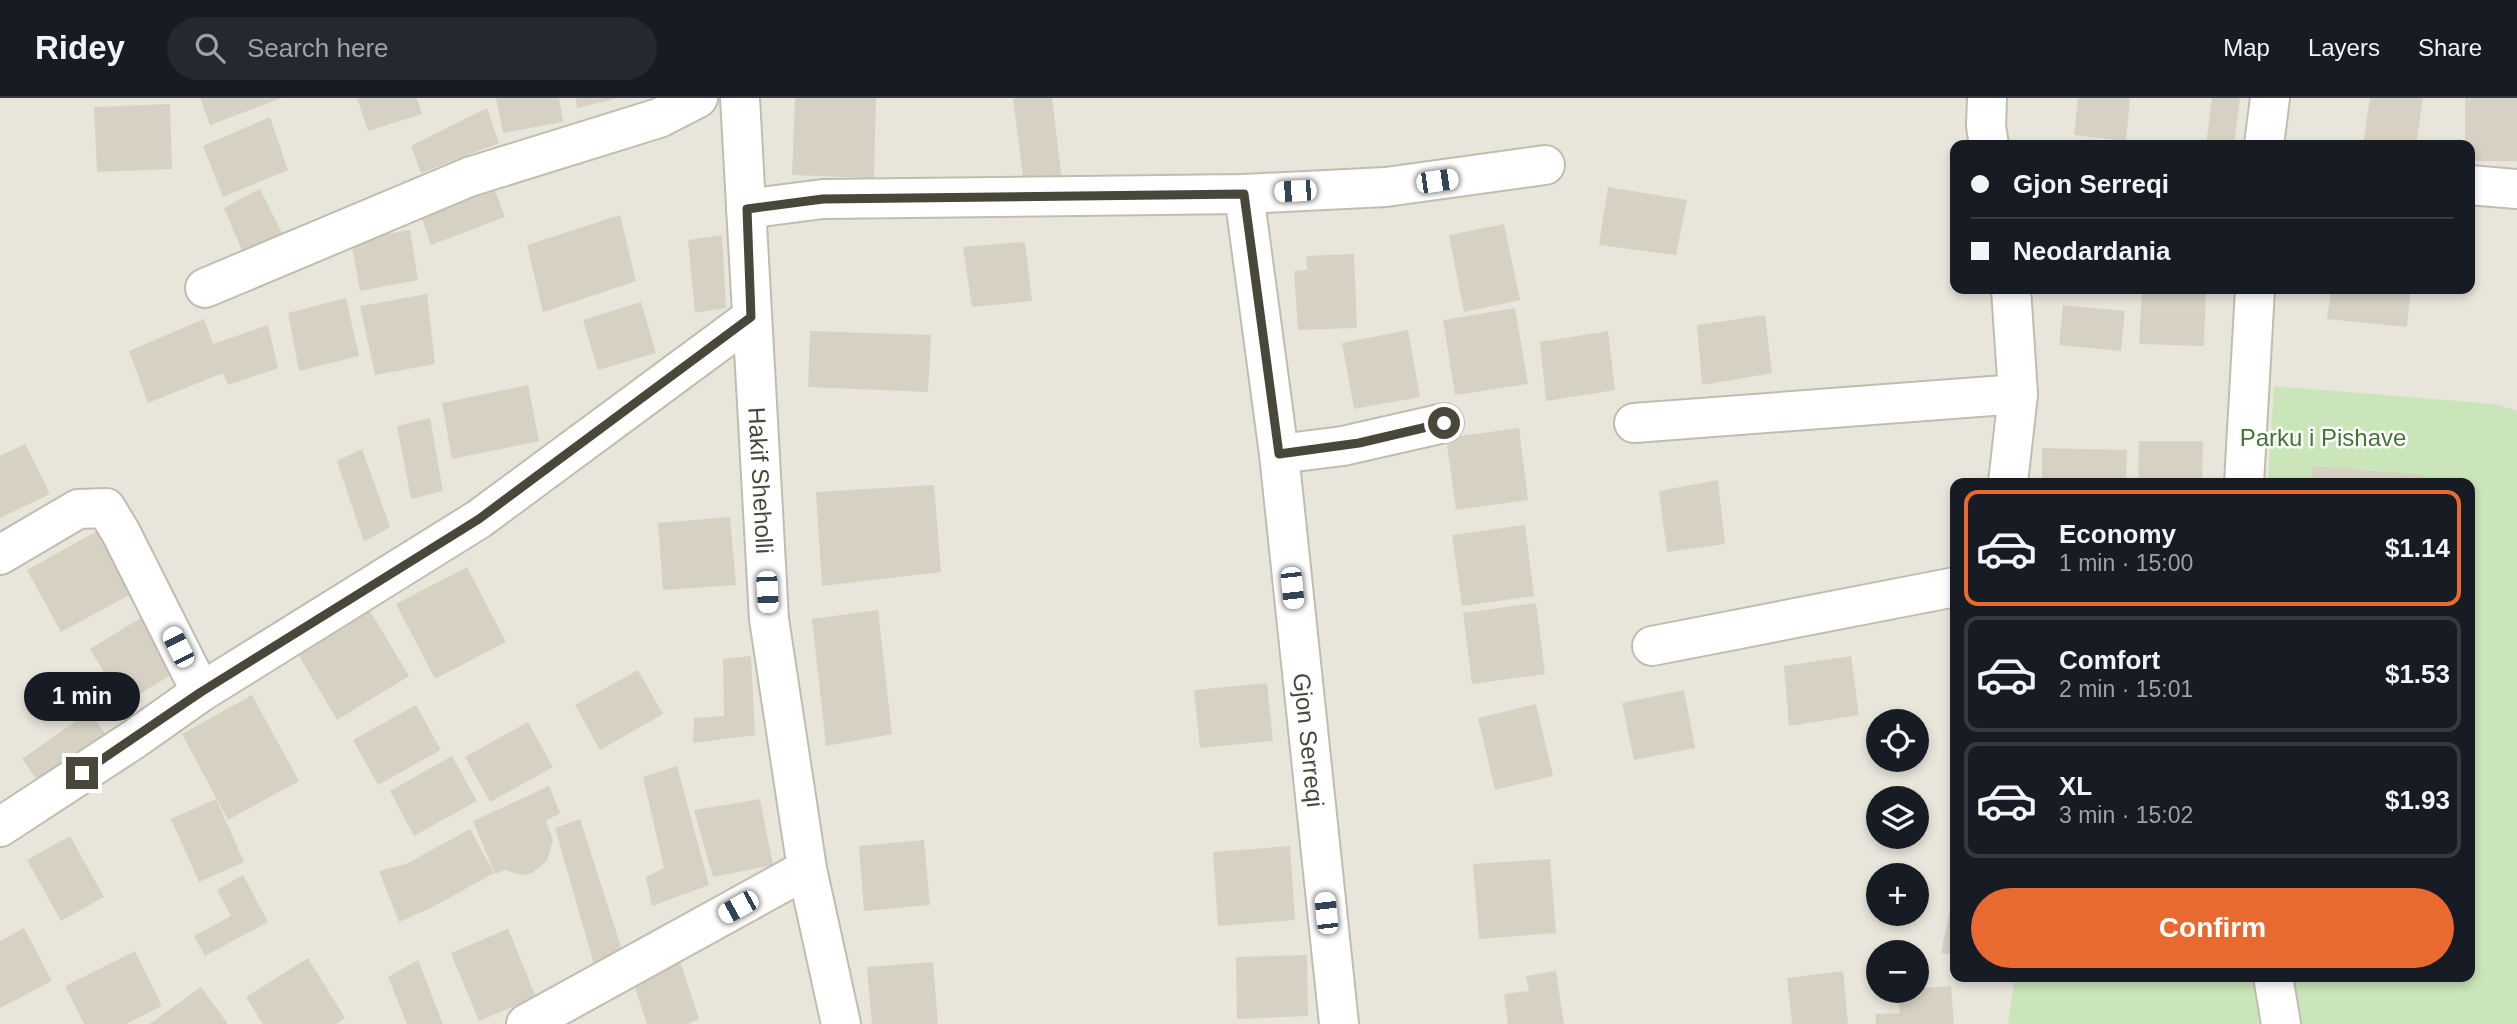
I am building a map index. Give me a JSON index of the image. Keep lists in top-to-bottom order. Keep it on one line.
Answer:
{"streets":{"street":["Hakif Sheholli","Gjon Serreqi"]},"parks":["Parku i Pishave"],"page":{"header":"Ridey","search":"Search here","nav":["Map","Layers","Share"],"banner":["Gjon Serreqi","Neodardania"],"list":[{"name":"Economy","note":"1 min · 15:00","value":"$1.14"},{"name":"Comfort","note":"2 min · 15:01","value":"$1.53"},{"name":"XL","note":"3 min · 15:02","value":"$1.93"}],"bubble":"1 min","map_buttons":["+","−"],"buttons":"Confirm"}}
